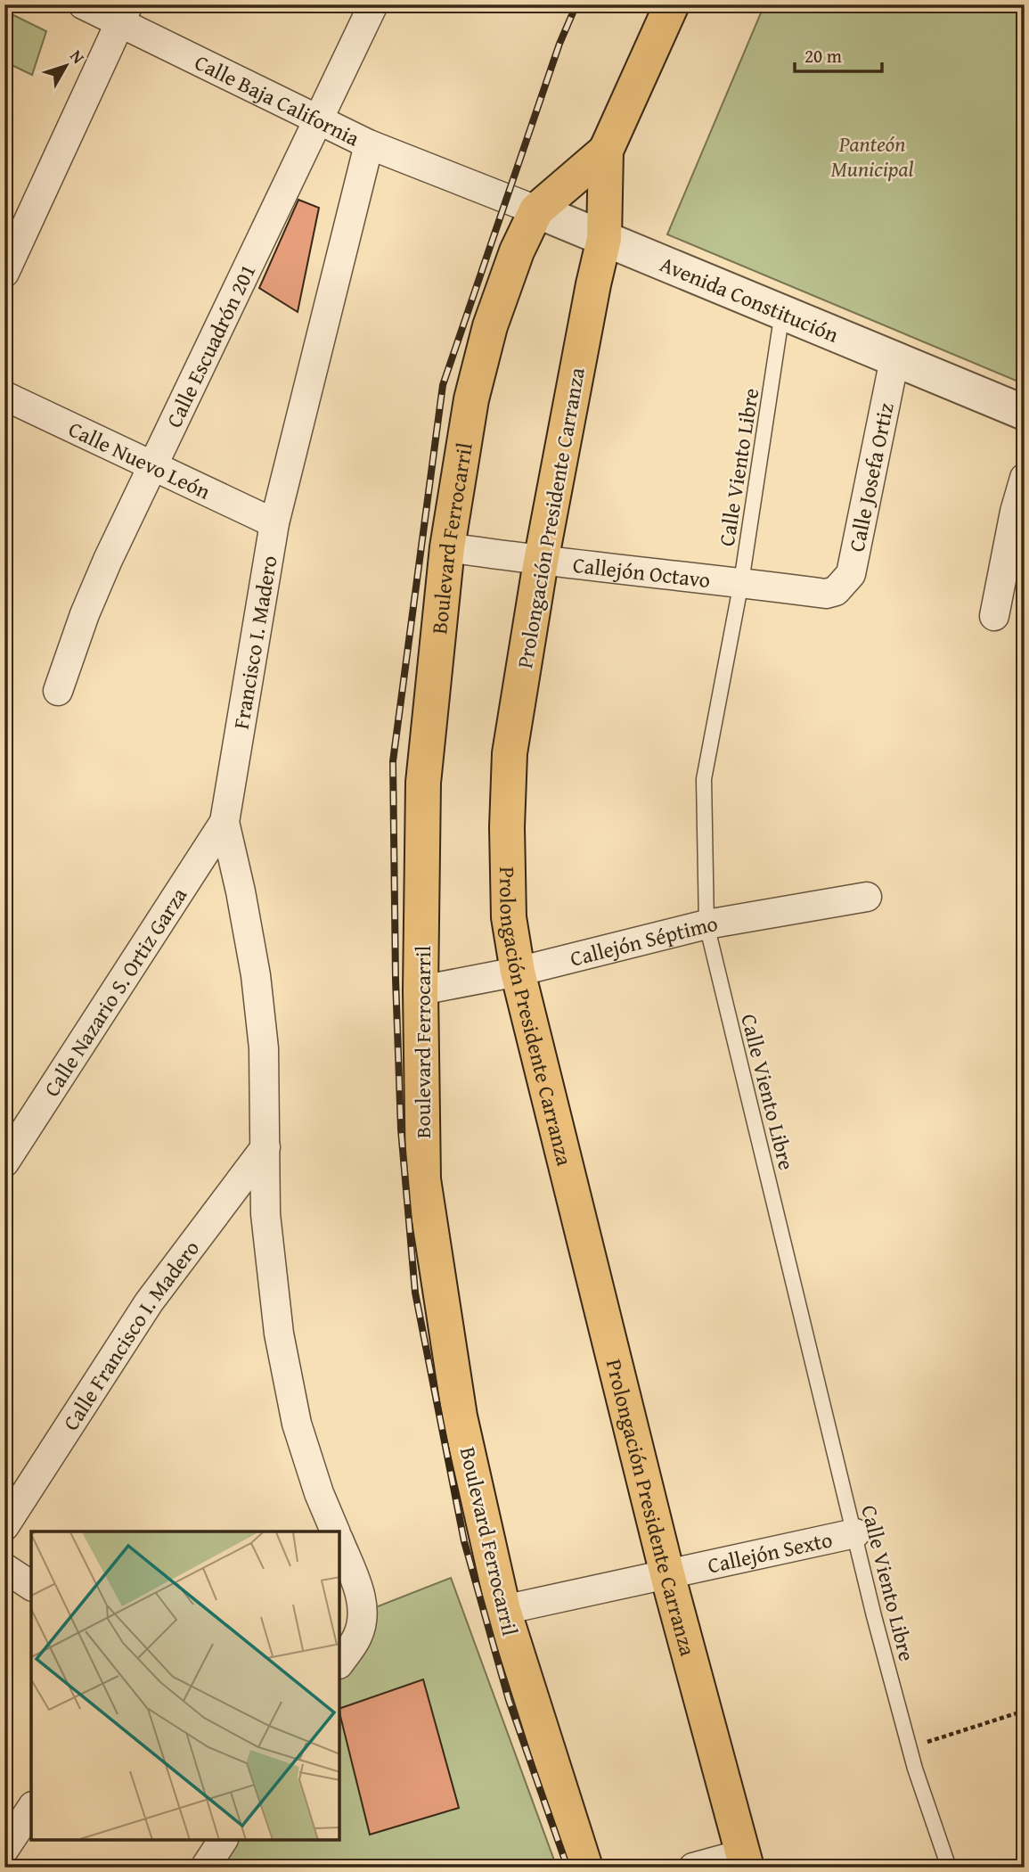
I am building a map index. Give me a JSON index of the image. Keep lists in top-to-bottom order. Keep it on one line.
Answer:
{"streets":{"main road":["Prolongación Presidente Carranza","Boulevard Ferrocarril"],"street":["Calle Baja California","Avenida Constitución","Calle Escuadrón 201","Calle Nuevo León","Calle Josefa Ortiz","Callejón Octavo","Francisco I. Madero","Callejón Séptimo","Calle Nazario S. Ortiz Garza","Calle Francisco I. Madero","Callejón Sexto"],"lane":["Calle Viento Libre"]},"crossings":[["Calle Baja California","Avenida Constitución"],["Calle Baja California","Calle Escuadrón 201"],["Calle Baja California","Francisco I. Madero"],["Avenida Constitución","Calle Viento Libre"],["Avenida Constitución","Calle Josefa Ortiz"],["Avenida Constitución","Prolongación Presidente Carranza"],["Avenida Constitución","Boulevard Ferrocarril"],["Calle Escuadrón 201","Calle Nuevo León"],["Calle Nuevo León","Francisco I. Madero"],["Calle Viento Libre","Callejón Octavo"],["Calle Viento Libre","Callejón Séptimo"],["Calle Viento Libre","Callejón Sexto"],["Calle Josefa Ortiz","Callejón Octavo"],["Prolongación Presidente Carranza","Boulevard Ferrocarril"],["Prolongación Presidente Carranza","Callejón Octavo"],["Prolongación Presidente Carranza","Callejón Séptimo"],["Prolongación Presidente Carranza","Callejón Sexto"],["Boulevard Ferrocarril","Callejón Octavo"],["Boulevard Ferrocarril","Callejón Séptimo"],["Boulevard Ferrocarril","Callejón Sexto"],["Francisco I. Madero","Calle Nazario S. Ortiz Garza"],["Francisco I. Madero","Calle Francisco I. Madero"]],"parks":["Panteón Municipal"],"scale_bar":"20 m","north":"top right"}
